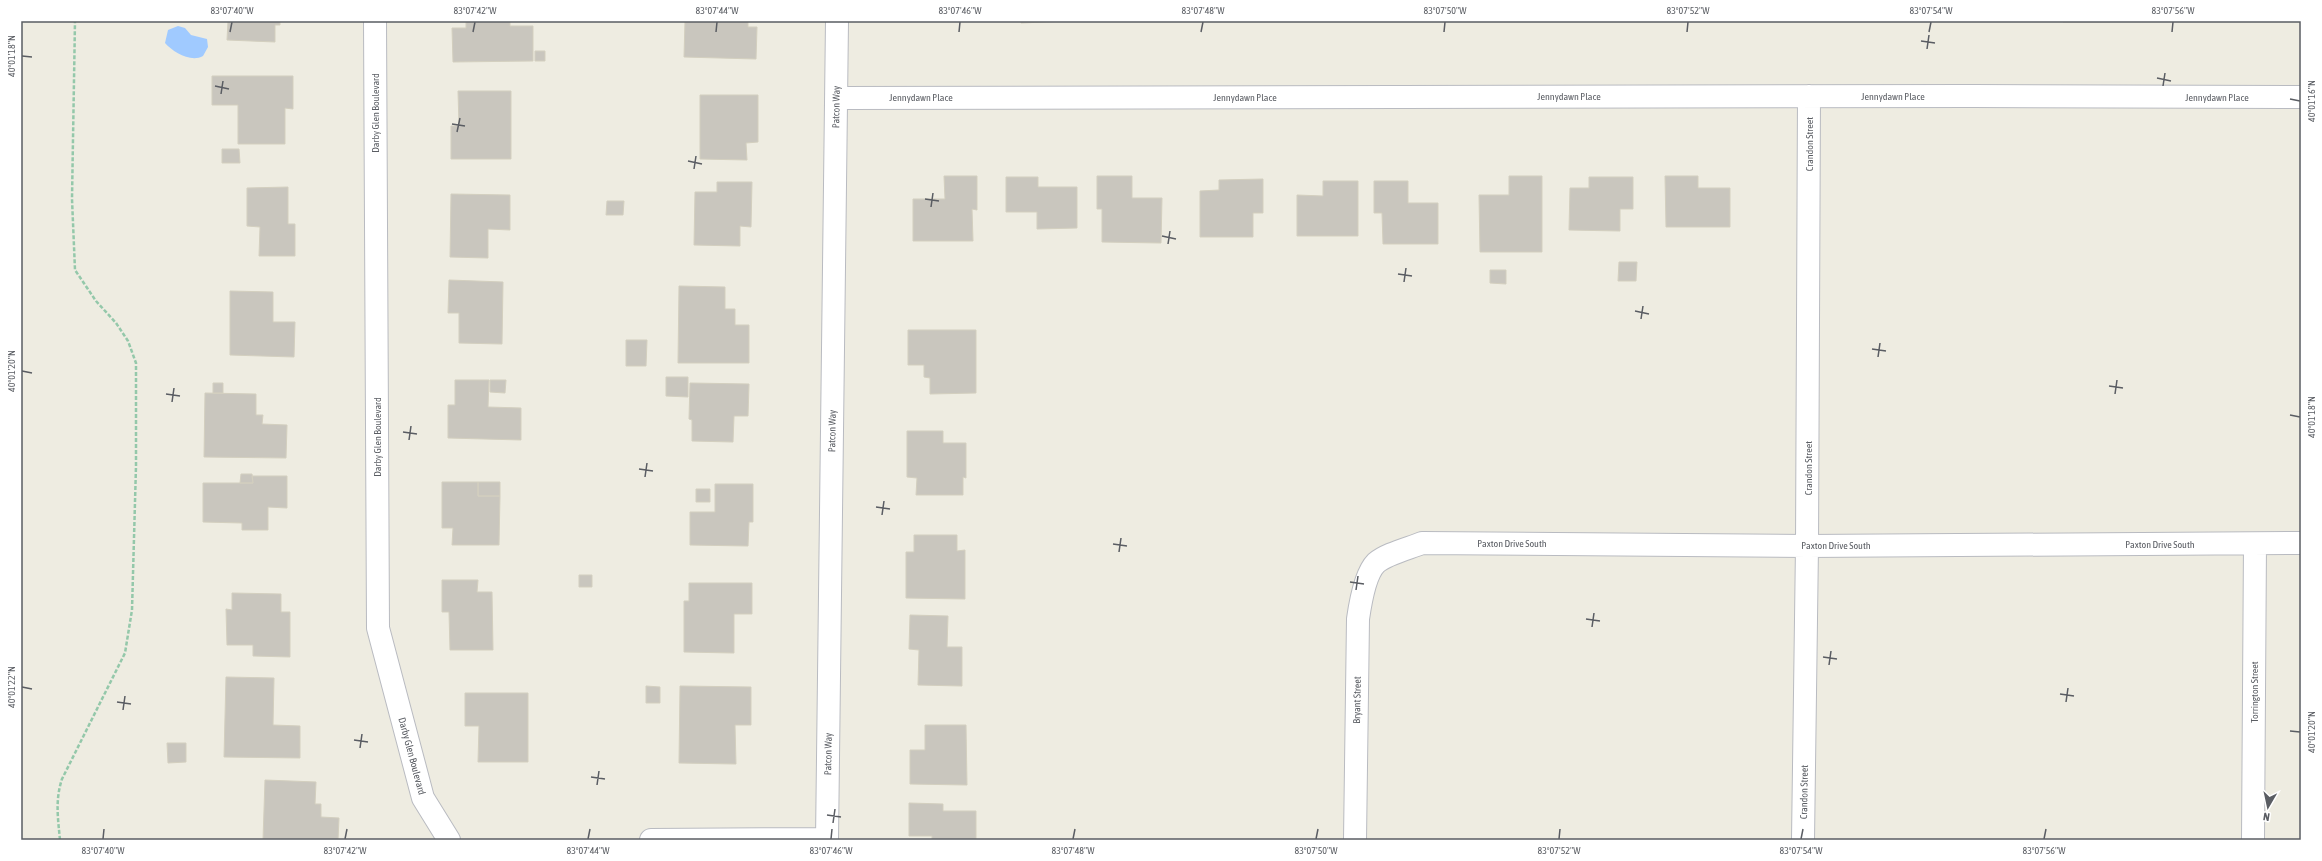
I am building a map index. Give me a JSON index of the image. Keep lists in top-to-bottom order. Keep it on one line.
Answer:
{"streets":{"street":["Jennydawn Place","Patcon Way","Darby Glen Boulevard","Crandon Street","Paxton Drive South","Torrington Street","Bryant Street"]},"crossings":[["Jennydawn Place","Patcon Way"],["Jennydawn Place","Crandon Street"],["Crandon Street","Paxton Drive South"],["Paxton Drive South","Torrington Street"],["Paxton Drive South","Bryant Street"]],"north":"bottom","coordinates":["83°07'40\"W","83°07'42\"W","83°07'44\"W","83°07'46\"W","83°07'48\"W","83°07'50\"W","83°07'52\"W","83°07'54\"W","83°07'56\"W","40°01'18\"N","40°01'16\"N","40°01'20\"N","40°01'22\"N"]}
